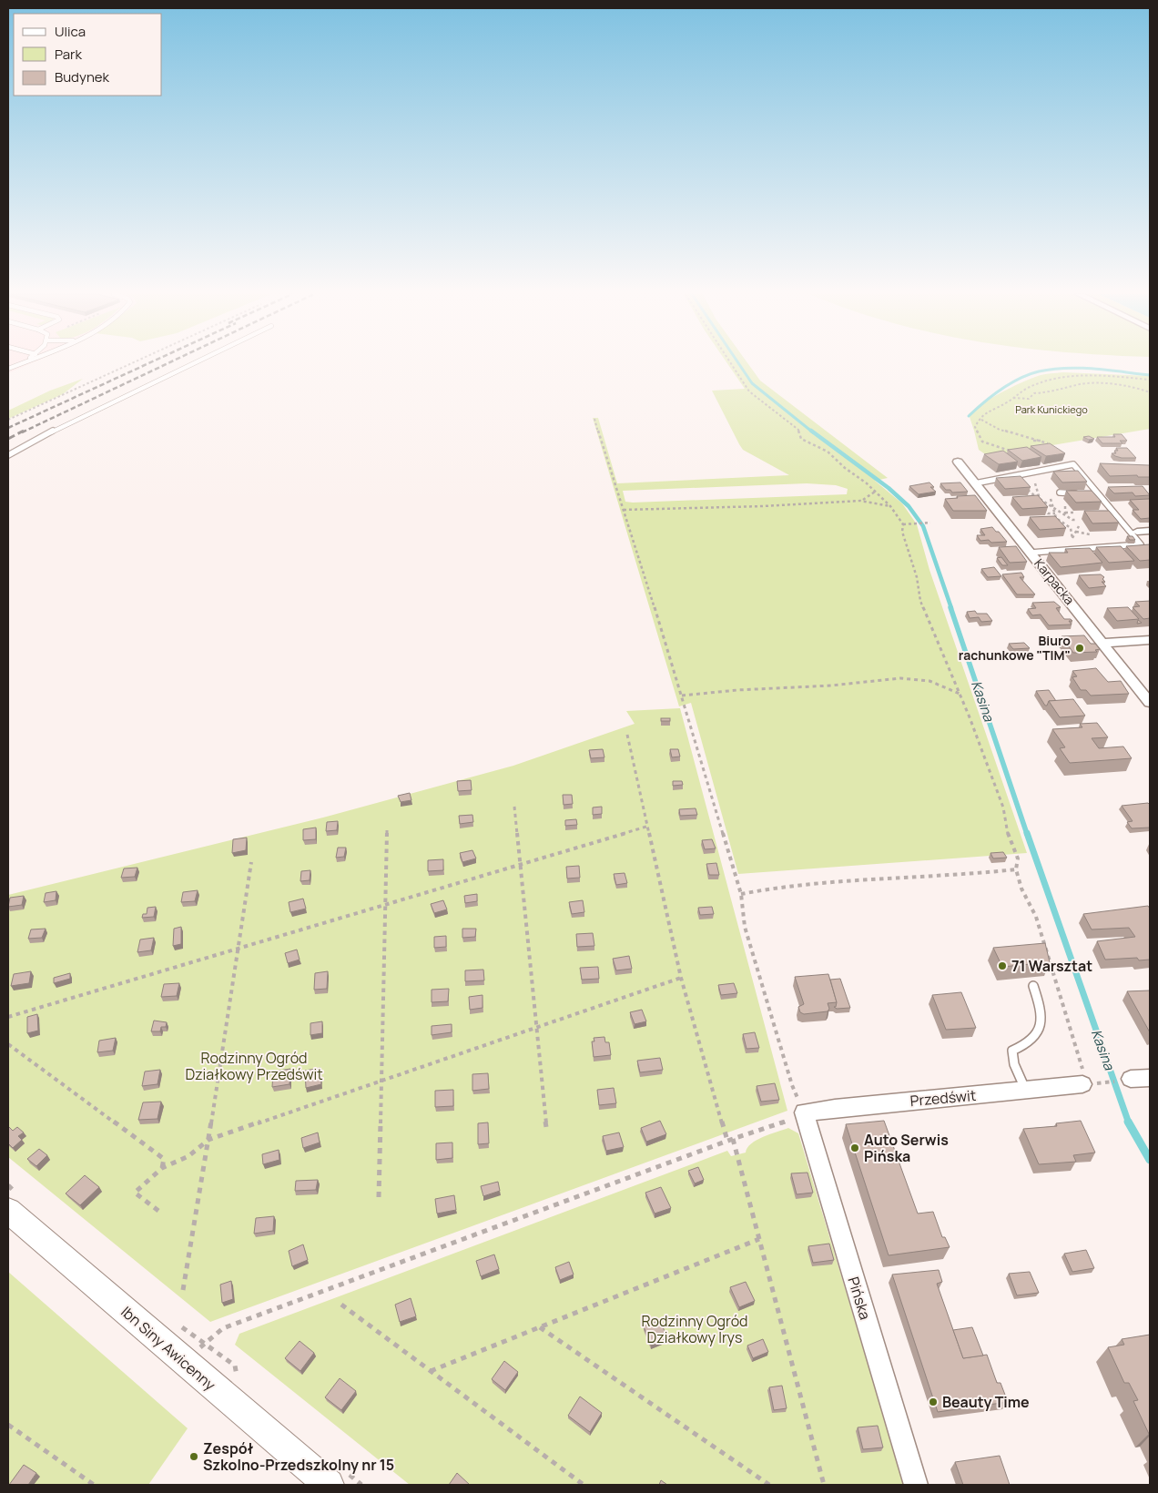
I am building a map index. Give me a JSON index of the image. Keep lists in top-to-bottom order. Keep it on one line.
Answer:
{"streets":{"street":["Karpacka","Przedświt","Pińska","Ibn Siny Awicenny"]},"crossings":[["Przedświt","Pińska"]],"water":["Kasina"],"parks":["Park Kunickiego","Rodzinny Ogród Działkowy Przedświt","Rodzinny Ogród Działkowy Irys"],"places":["Biuro rachunkowe \"TIM\"","71 Warsztat","Auto Serwis Pińska","Beauty Time","Zespół Szkolno-Przedszkolny nr 15"],"legend":["Ulica","Park","Budynek"]}
